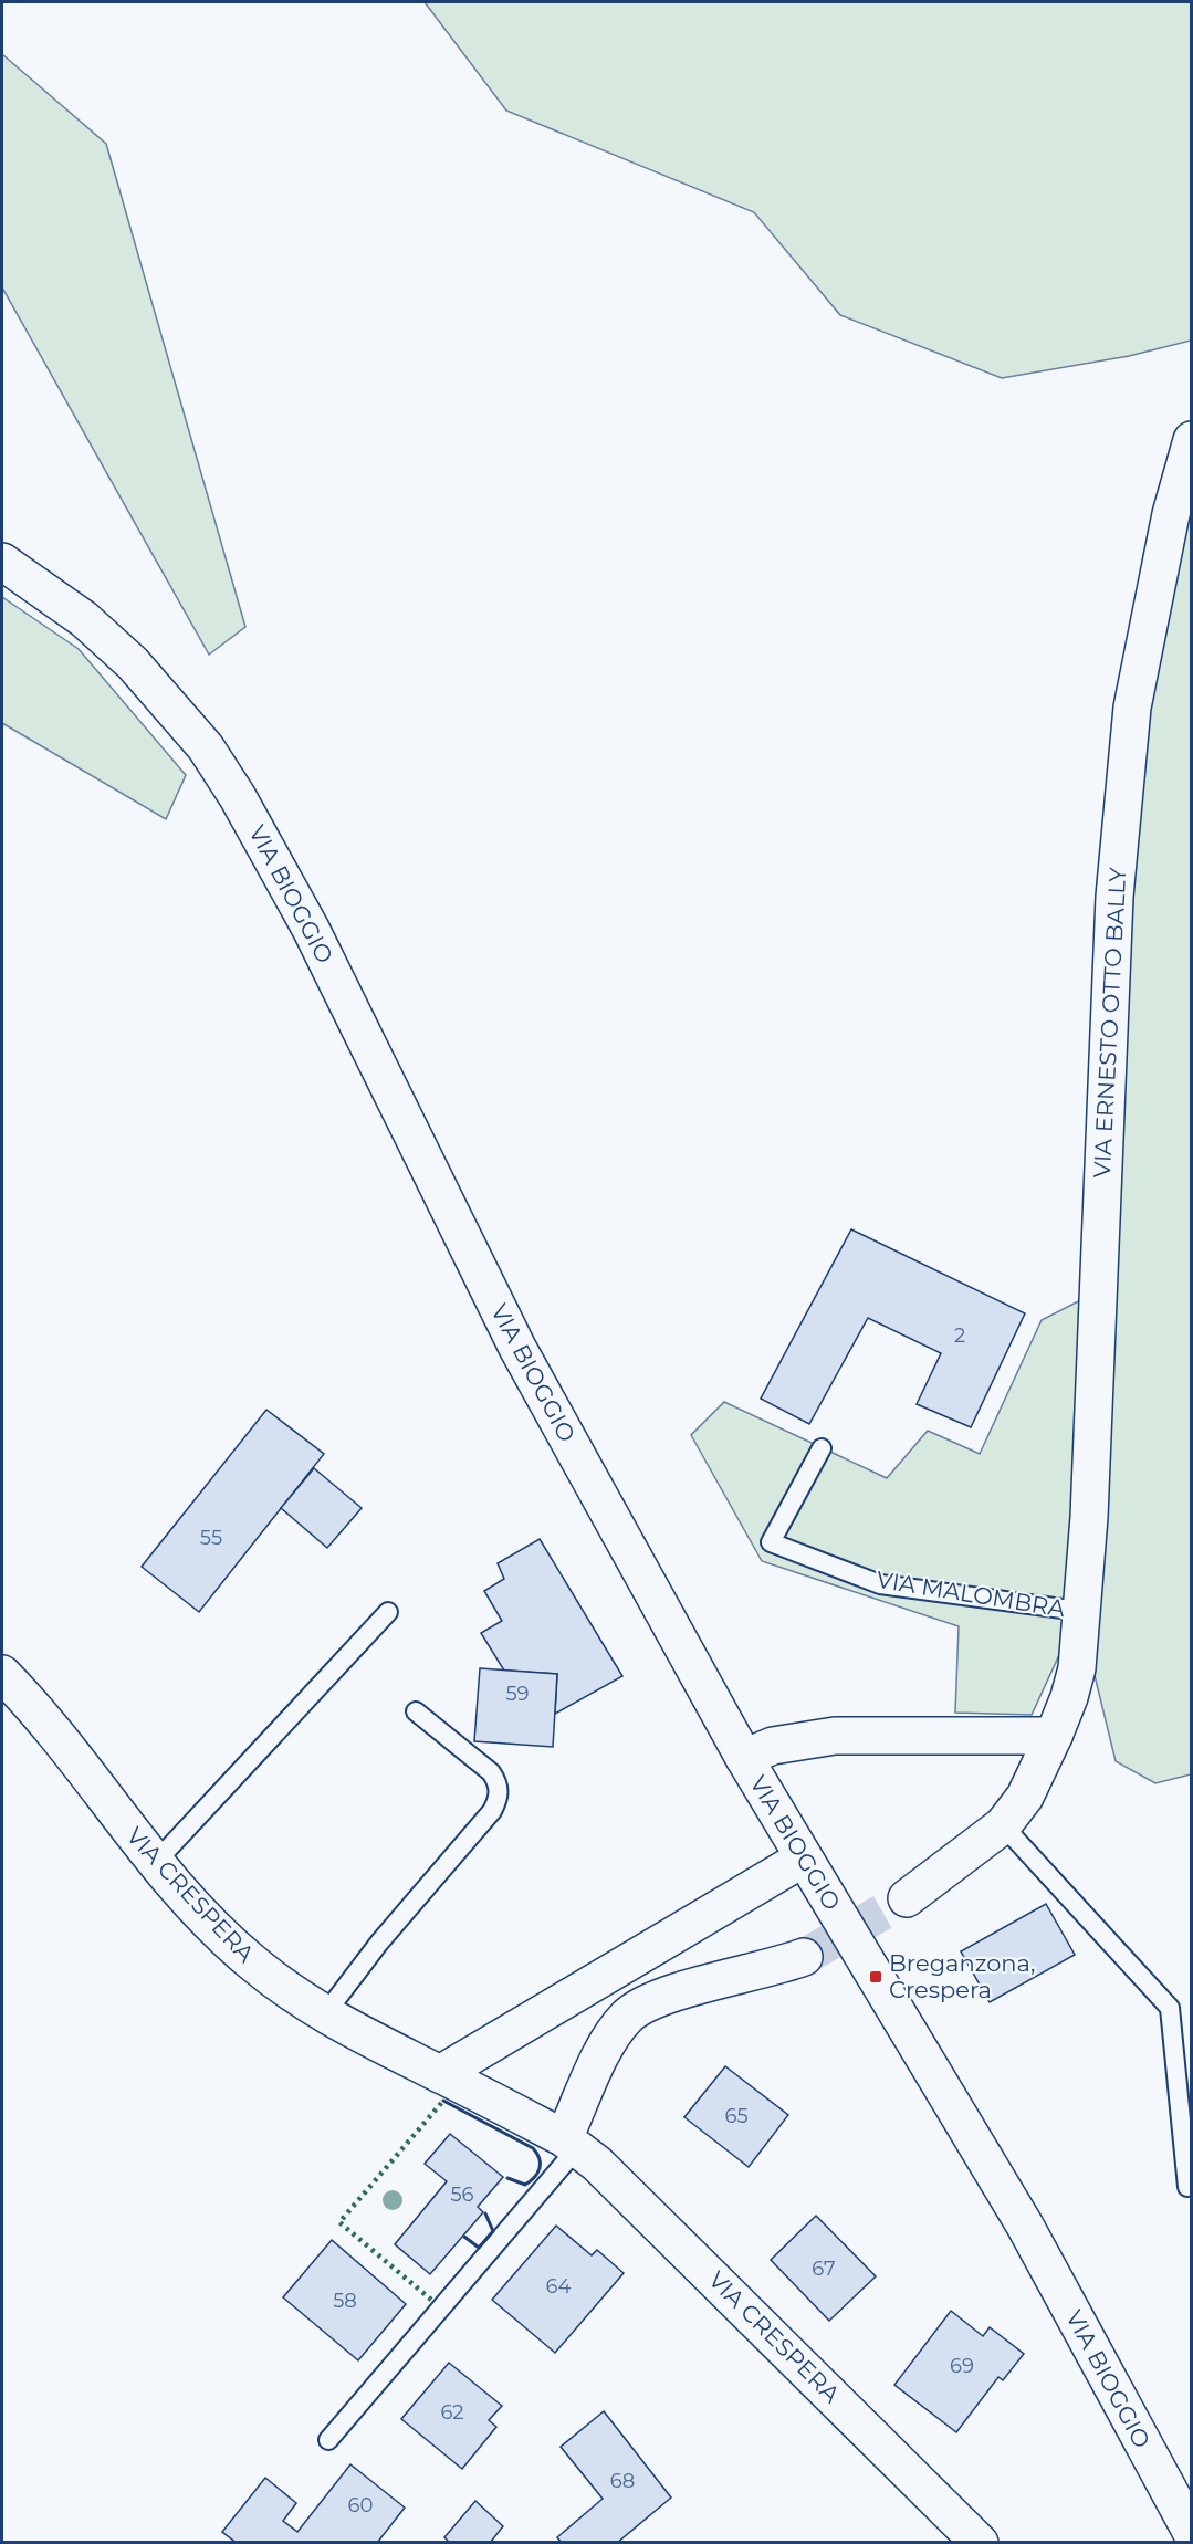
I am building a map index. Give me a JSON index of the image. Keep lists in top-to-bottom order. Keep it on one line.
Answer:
{"streets":{"street":["VIA BIOGGIO","VIA ERNESTO OTTO BALLY","VIA MALOMBRA","VIA CRESPERA"]},"crossings":[["VIA ERNESTO OTTO BALLY","VIA MALOMBRA"]],"places":{"transit":["Breganzona, Crespera"]},"house_numbers":["2","55","59","65","56","67","64","58","69","62","68","60"]}
